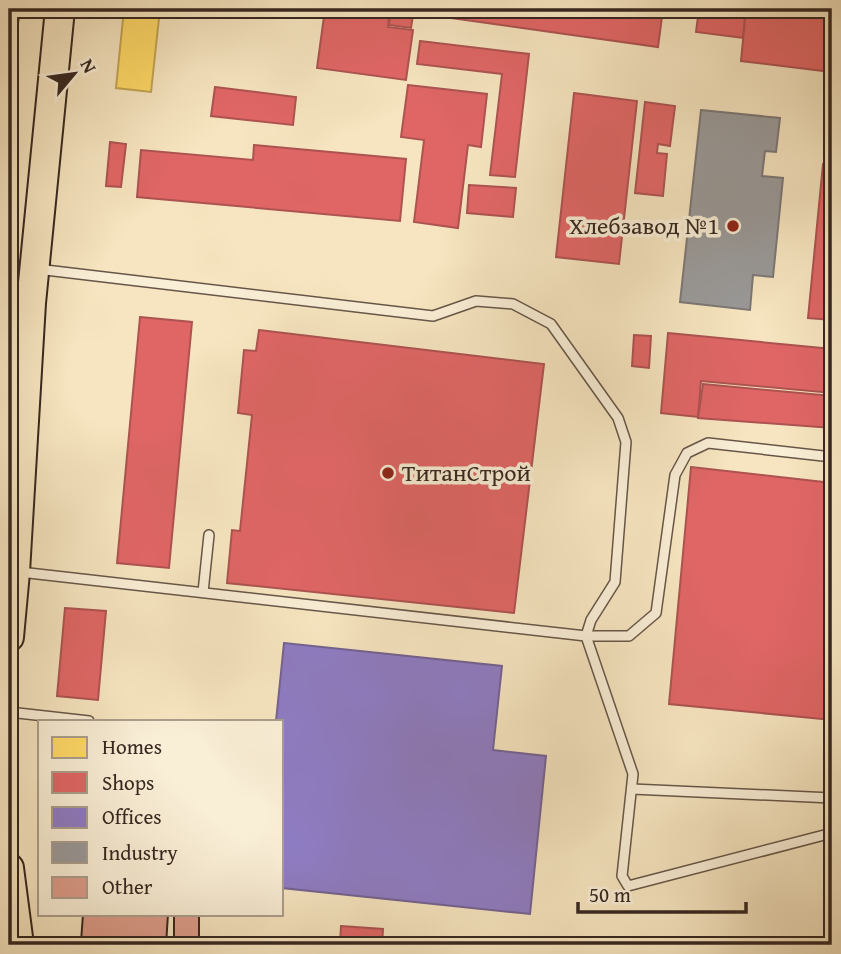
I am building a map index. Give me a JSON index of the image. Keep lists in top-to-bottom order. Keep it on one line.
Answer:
{"places":["Хлебзавод №1","ТитанСтрой"],"legend":["Homes","Shops","Offices","Industry","Other"],"scale_bar":"50 m","north":"top right"}
